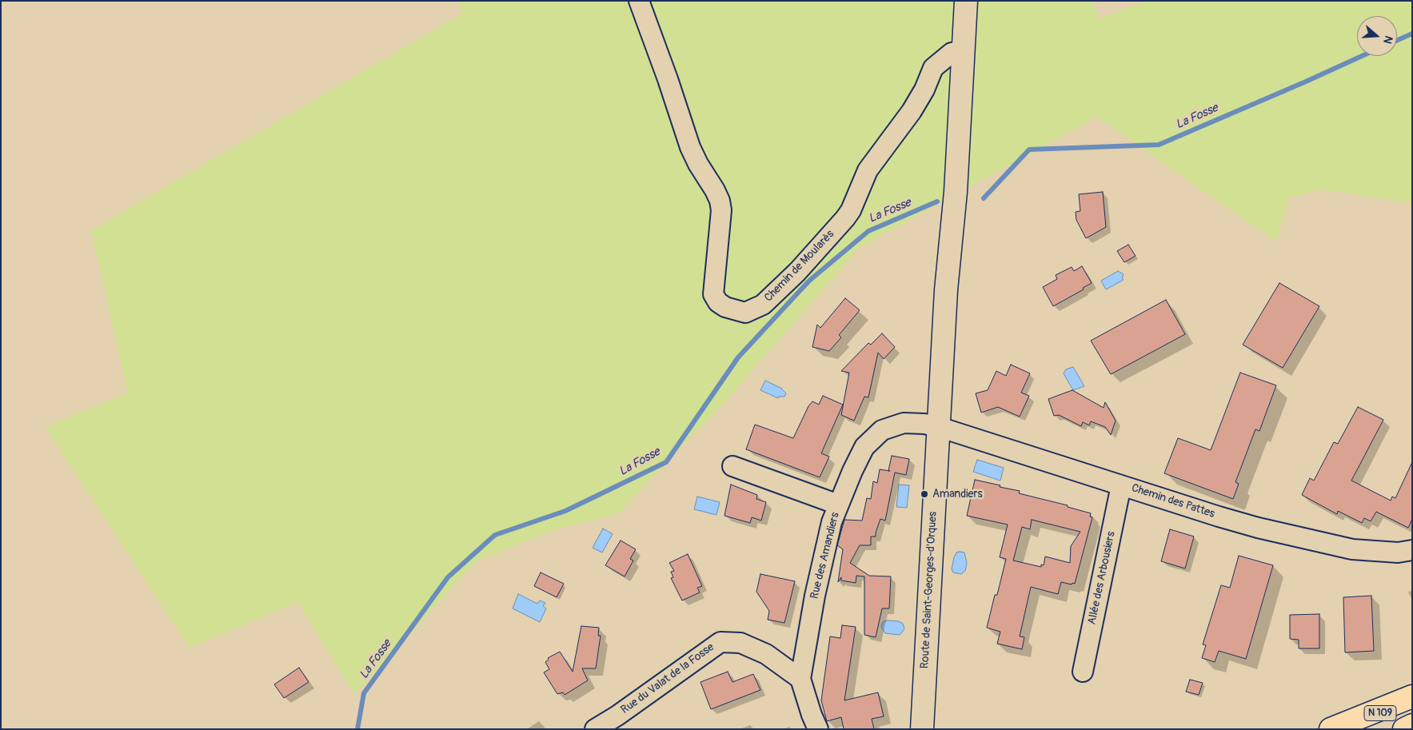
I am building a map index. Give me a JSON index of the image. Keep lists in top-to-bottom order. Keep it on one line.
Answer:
{"streets":{"highway":["N 109"],"street":["Chemin de Moularès","Chemin des Pattes","Rue des Amandiers","Allée des Arbousiers","Route de Saint-Georges-d'Orques","Rue du Valat de la Fosse"]},"crossings":[["Chemin de Moularès","Route de Saint-Georges-d'Orques"],["Chemin des Pattes","Rue des Amandiers"],["Chemin des Pattes","Allée des Arbousiers"],["Chemin des Pattes","Route de Saint-Georges-d'Orques"],["Rue des Amandiers","Route de Saint-Georges-d'Orques"],["Rue des Amandiers","Rue du Valat de la Fosse"]],"water":["La Fosse"],"places":["Amandiers"],"north":"right"}
